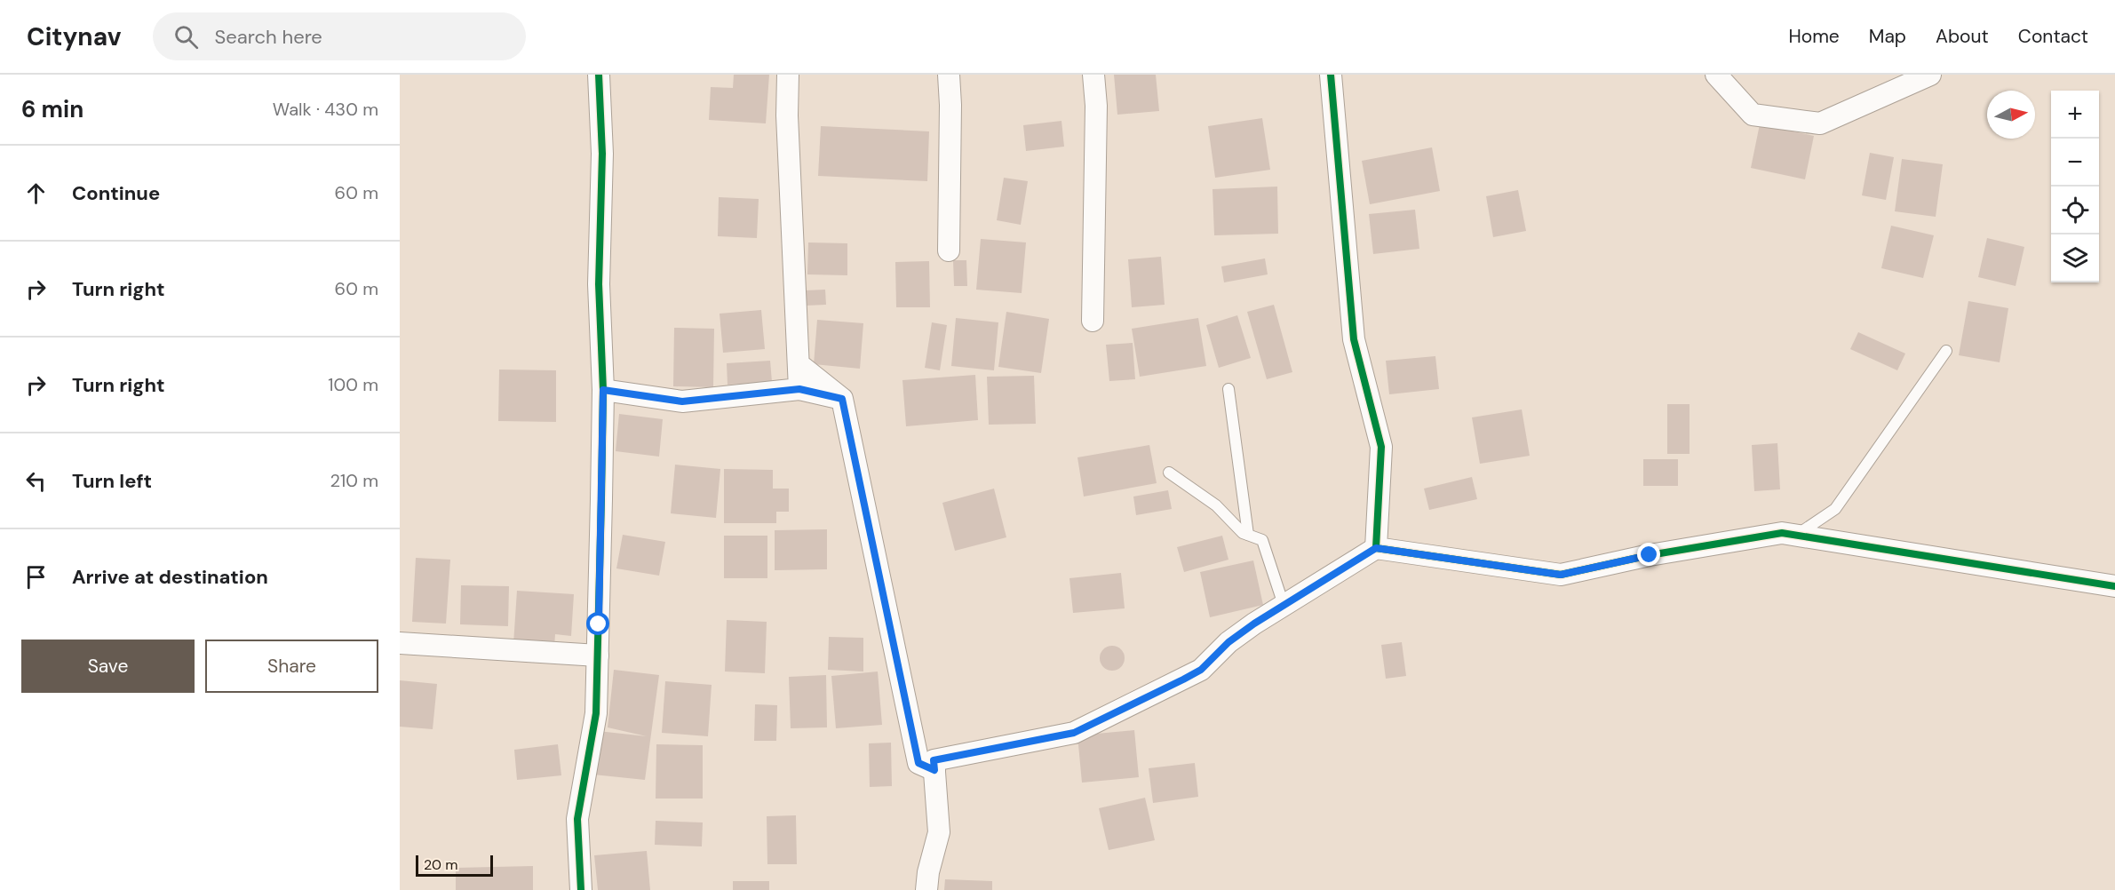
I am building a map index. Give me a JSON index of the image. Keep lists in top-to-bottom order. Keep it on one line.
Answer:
{"scale_bar":"20 m","north":"right","page":{"header":"Citynav","search":"Search here","nav":["Home","Map","About","Contact"],"heading":["6 min","Walk · 430 m"],"map_buttons":["+","−"],"list":[["Continue","60 m"],["Turn right","60 m"],["Turn right","100 m"],["Turn left","210 m"],"Arrive at destination"],"buttons":["Save","Share"],"scale":"20 m"}}
